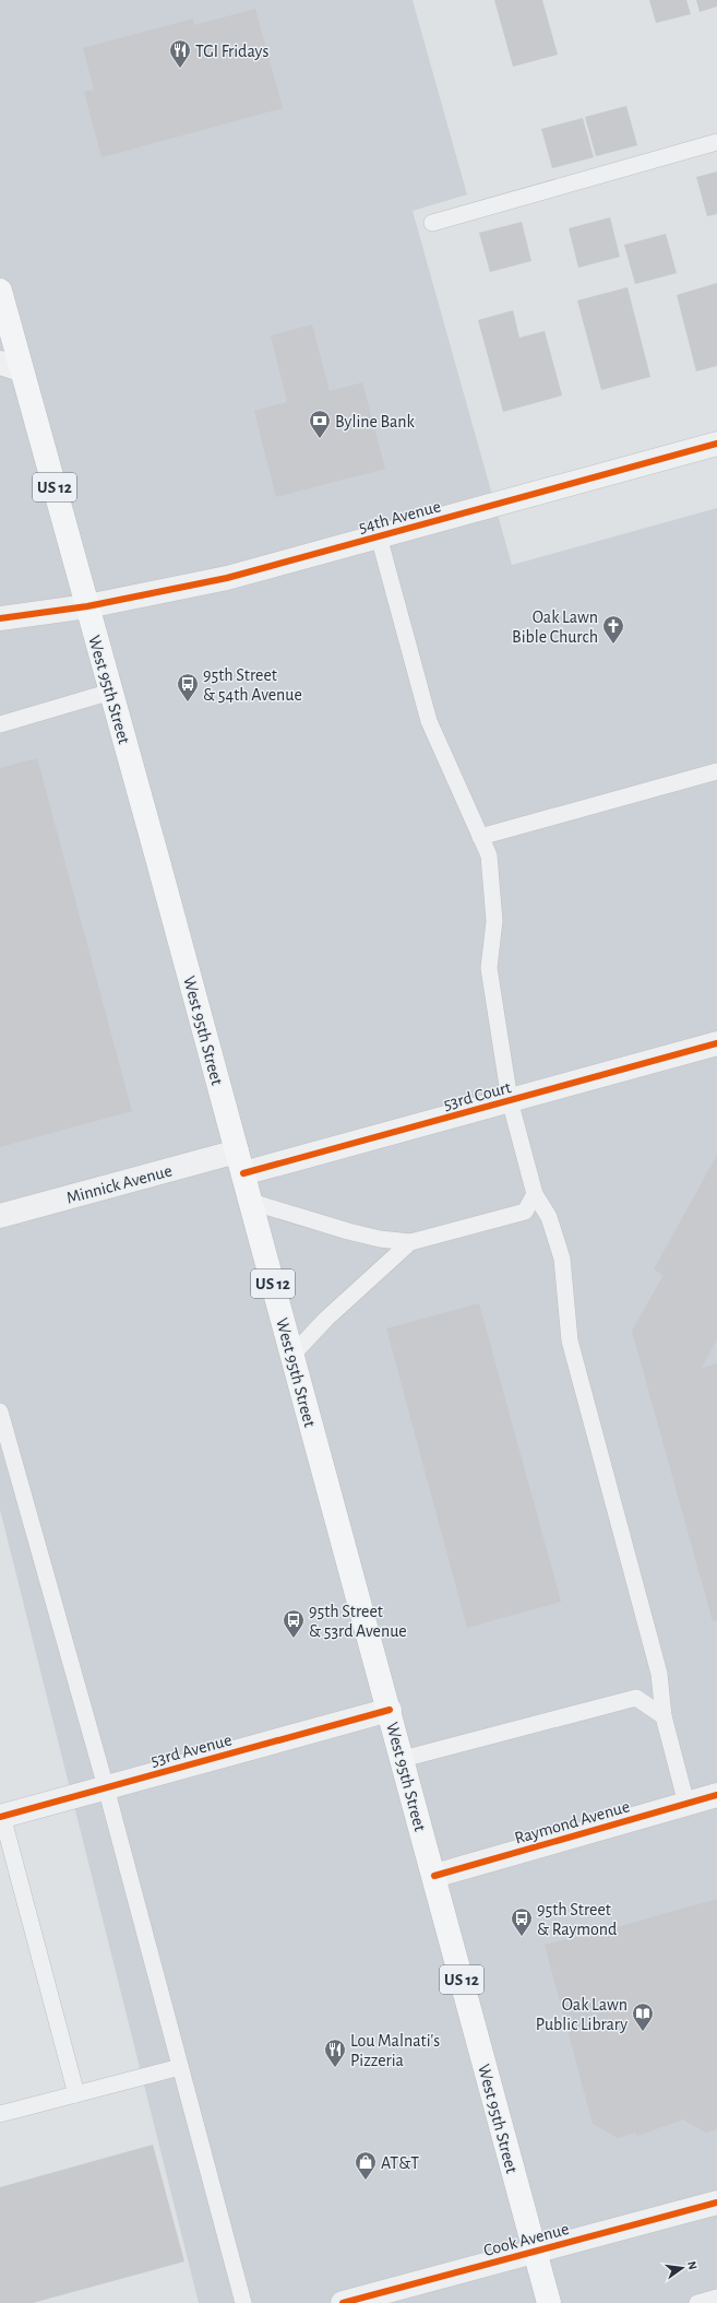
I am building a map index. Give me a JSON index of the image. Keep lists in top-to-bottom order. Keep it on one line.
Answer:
{"streets":{"main road":["US 12","West 95th Street"],"street":["54th Avenue","53rd Court","Minnick Avenue","53rd Avenue","Raymond Avenue","Cook Avenue"]},"crossings":[["54th Avenue","West 95th Street"],["West 95th Street","53rd Court"],["West 95th Street","Minnick Avenue"],["West 95th Street","53rd Avenue"],["West 95th Street","Raymond Avenue"],["West 95th Street","Cook Avenue"]],"places":{"restaurant":["TGI Fridays","Lou Malnati's Pizzeria"],"bank":["Byline Bank"],"church":["Oak Lawn Bible Church"],"bus stop":["95th Street & 54th Avenue","95th Street & 53rd Avenue","95th Street & Raymond"],"library":["Oak Lawn Public Library"],"shop":["AT&T"]},"north":"right"}
